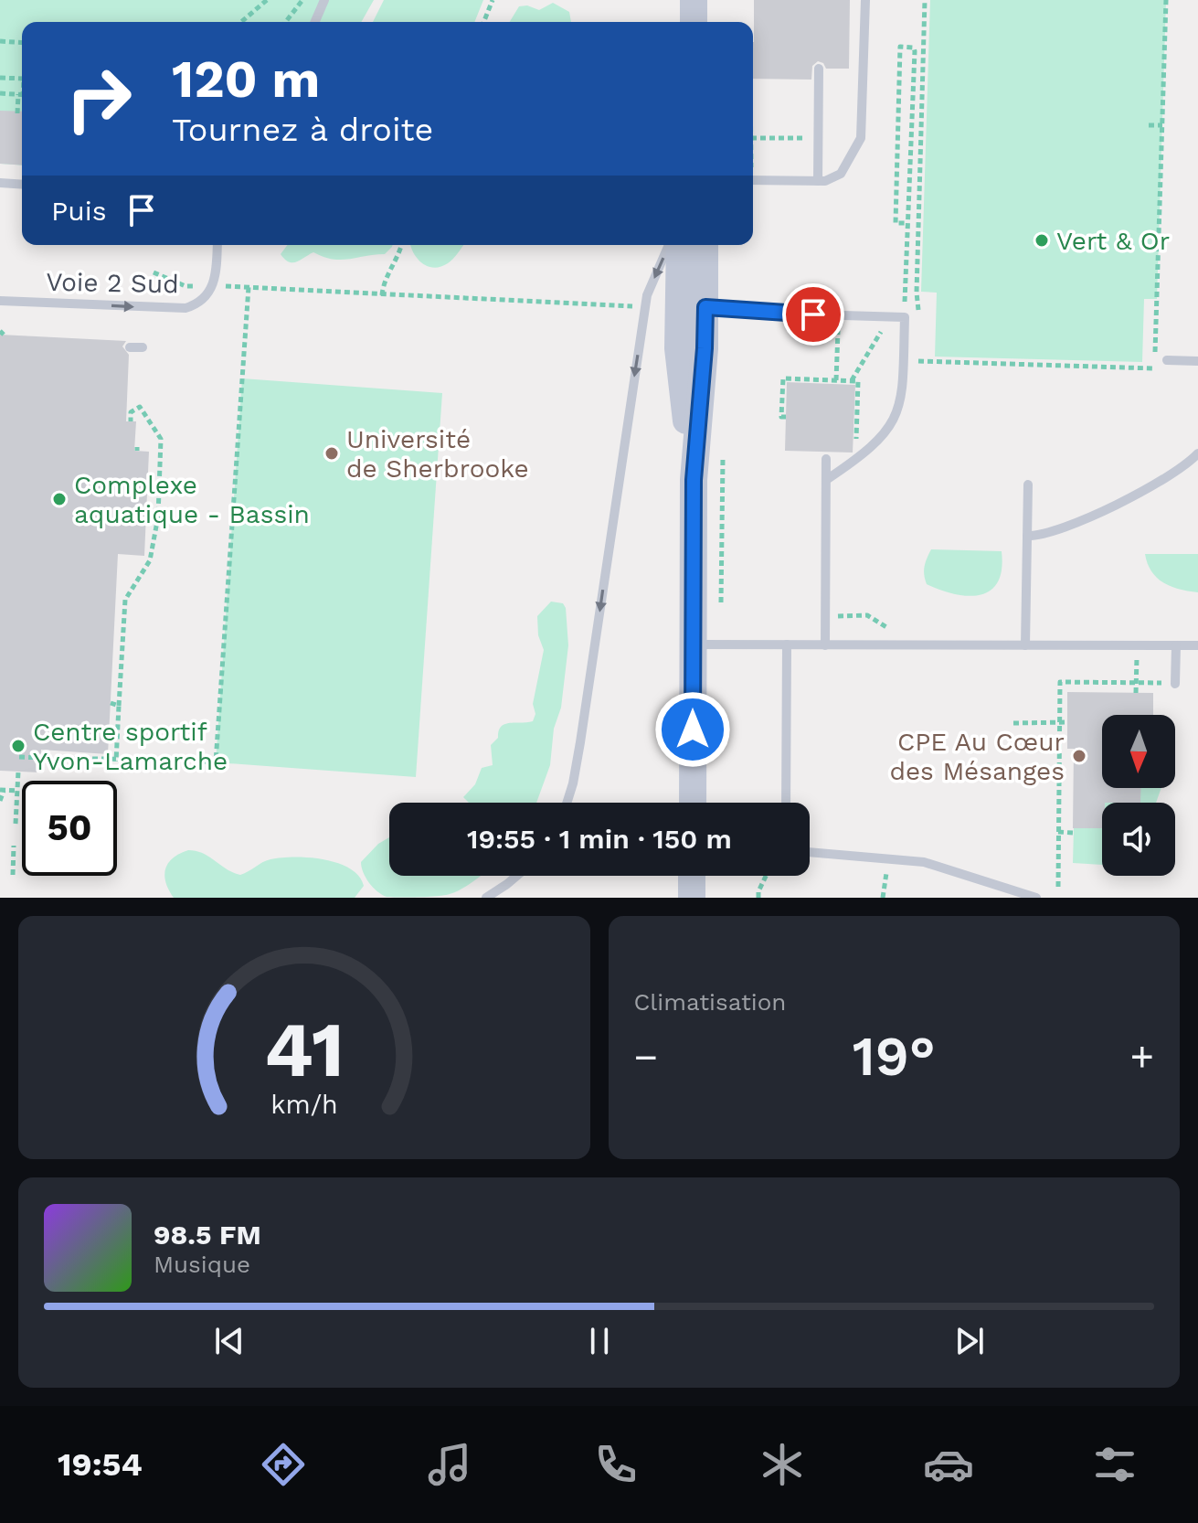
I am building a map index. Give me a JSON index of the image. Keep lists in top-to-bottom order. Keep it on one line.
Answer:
{"streets":{"lane":["Voie 2 Sud"]},"one_way":["Voie 2 Sud"],"places":["Vert & Or","Université de Sherbrooke","Complexe aquatique - Bassin","Centre sportif Yvon-Lamarche","CPE Au Cœur des Mésanges"],"north":"bottom","page":{"turn":["120 m","Tournez à droite"],"then":"Puis","limit":"50","trip":"19:55 · 1 min · 150 m","tile":"Climatisation","heat":["−","19°","+"],"song":["98.5 FM","Musique"],"tabs":"19:54","gauge":["41","km/h"]}}
